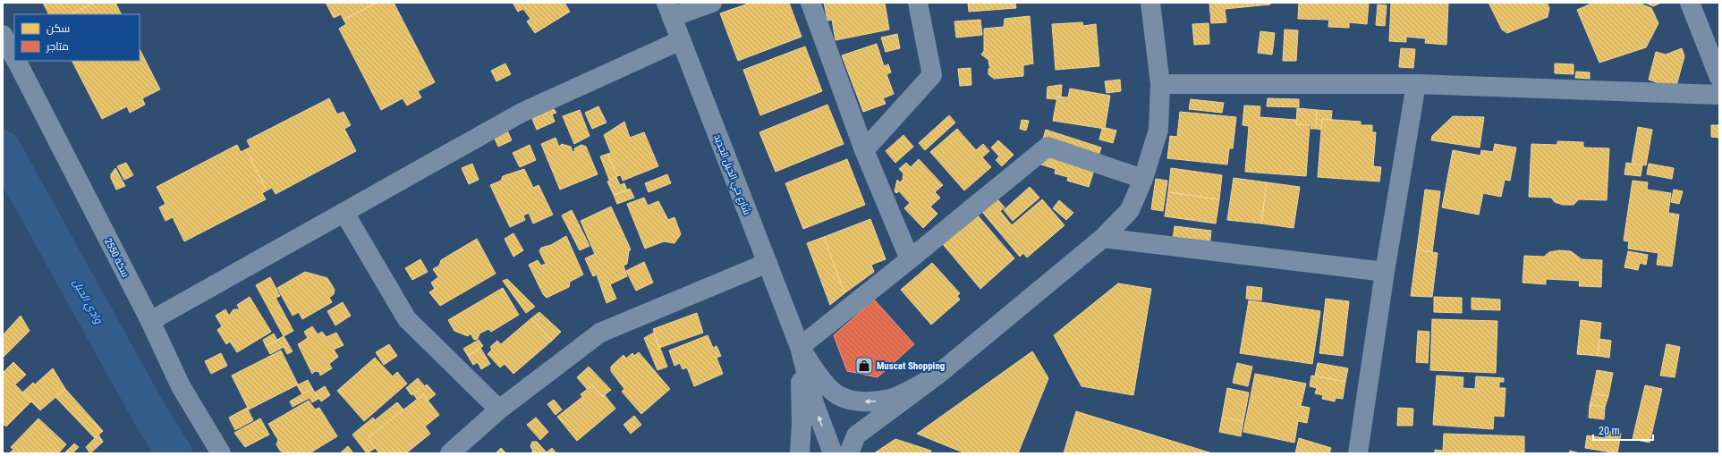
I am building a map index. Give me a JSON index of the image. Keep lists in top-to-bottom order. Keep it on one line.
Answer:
{"streets":{"street":["شارع حي الحيل الجديد","سكة 2550"]},"water":["وادي الحيل"],"places":{"shop":["Muscat Shopping"]},"legend":["سكن","متاجر"],"scale_bar":"20 m"}
